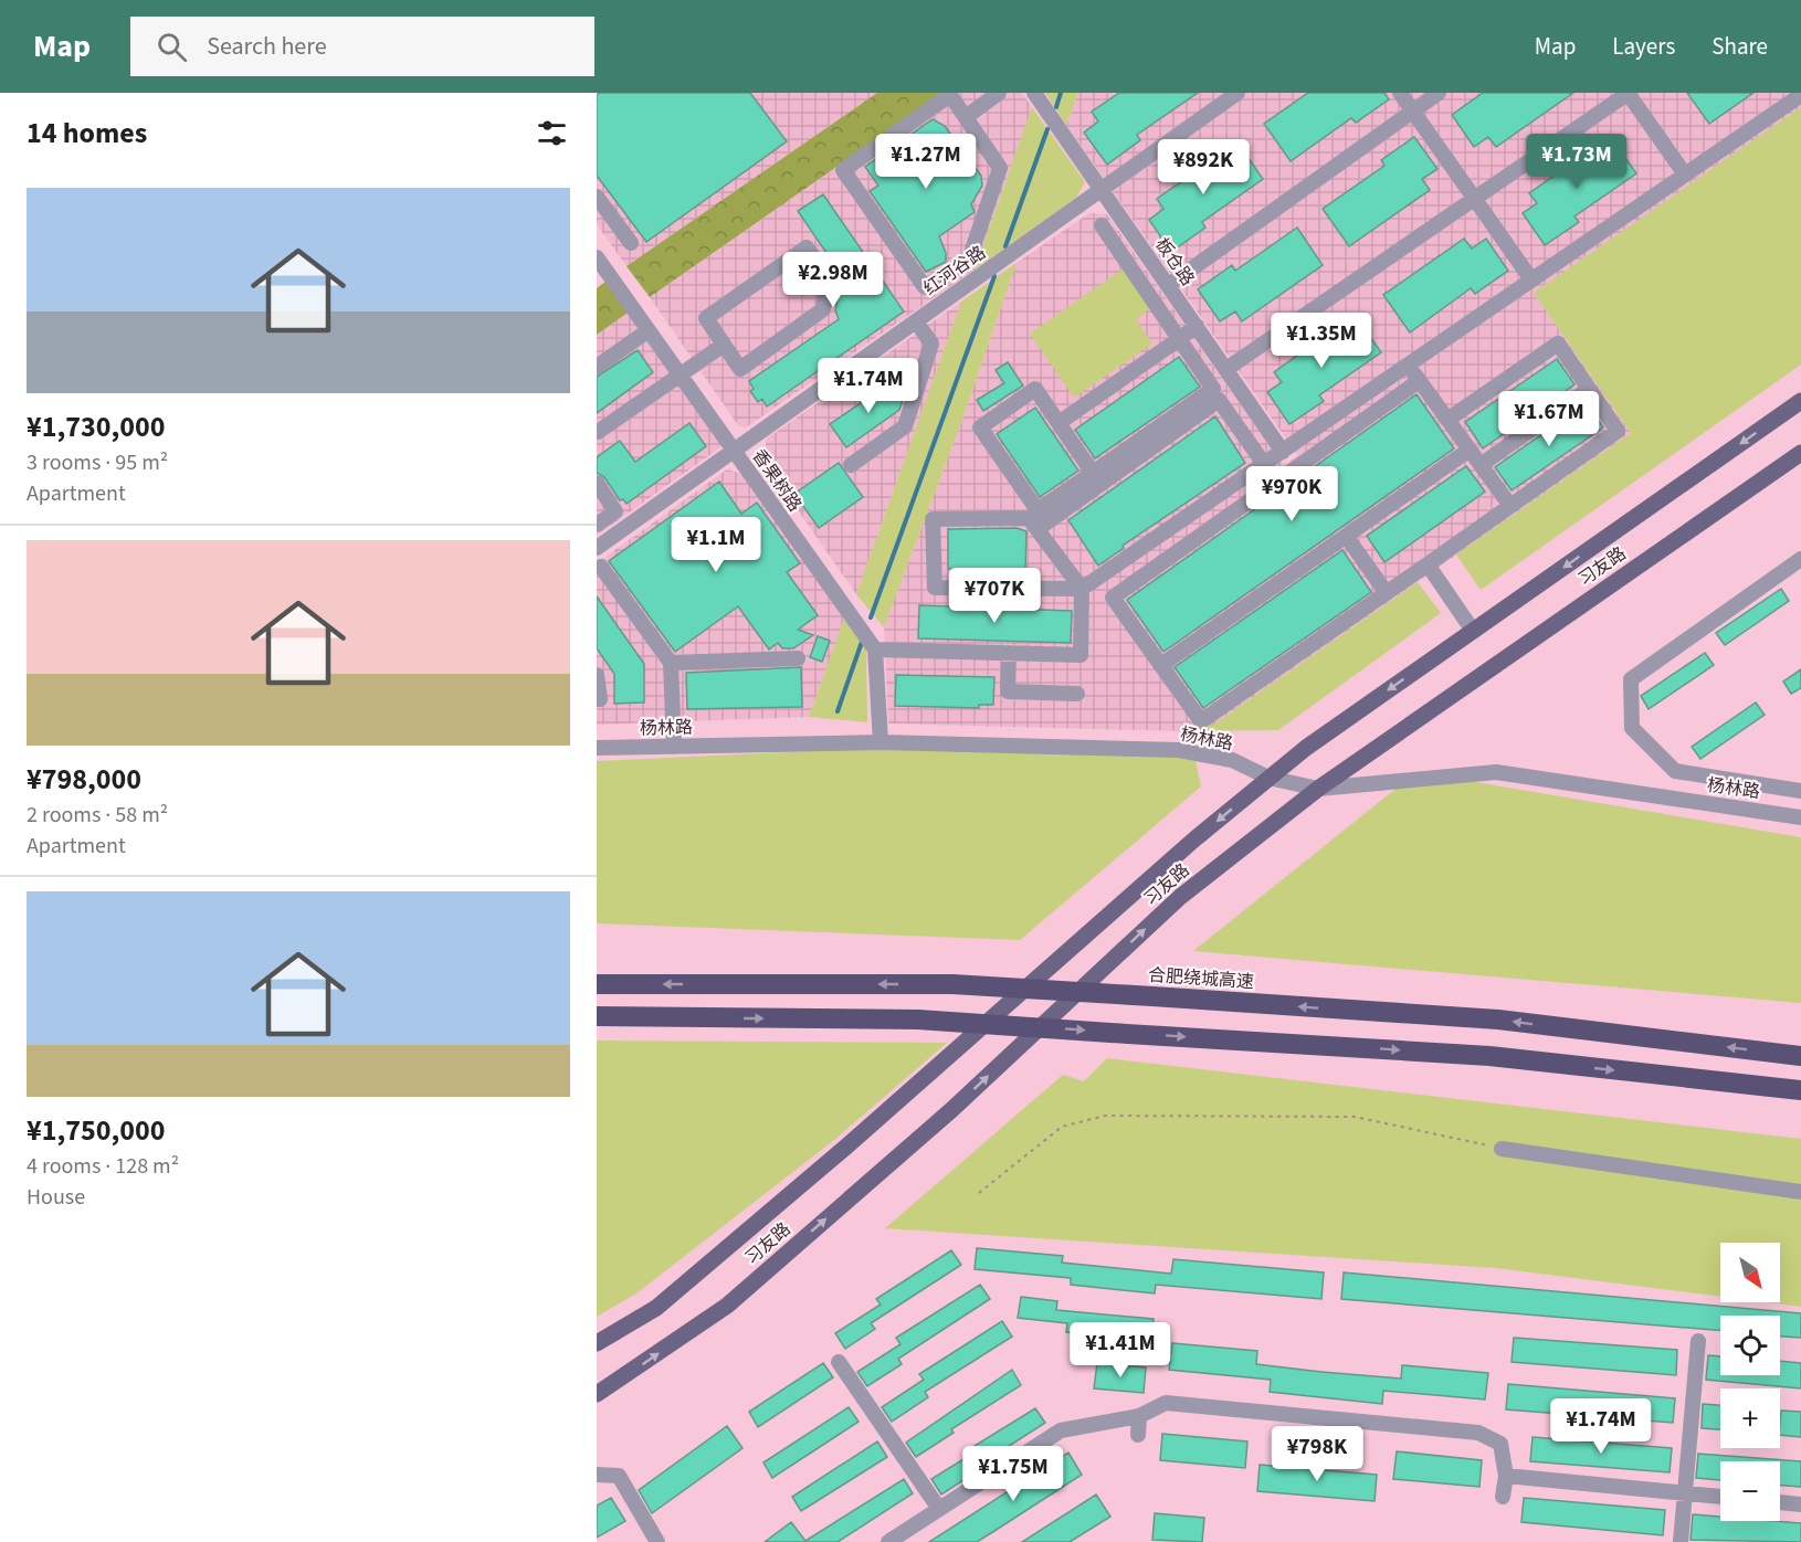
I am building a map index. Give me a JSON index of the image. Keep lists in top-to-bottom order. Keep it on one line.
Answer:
{"streets":{"highway":["合肥绕城高速"],"main road":["习友路"],"street":["板仓路","红河谷路","香果树路","杨林路"]},"crossings":[["板仓路","红河谷路"],["红河谷路","香果树路"],["习友路","杨林路"]],"north":"bottom right","page":{"header":"Map","search":"Search here","nav":["Map","Layers","Share"],"heading":"14 homes","price":["¥1.27M","¥1.73M","¥892K","¥2.98M","¥1.35M","¥1.74M","¥1.67M","¥970K","¥1.1M","¥707K","¥1.41M","¥1.74M","¥798K","¥1.75M"],"list":[{"name":"¥1,730,000","note":"3 rooms · 95 m² · Apartment"},{"name":"¥798,000","note":"2 rooms · 58 m² · Apartment"},{"name":"¥1,750,000","note":"4 rooms · 128 m² · House"}],"map_buttons":["+","−"]}}
